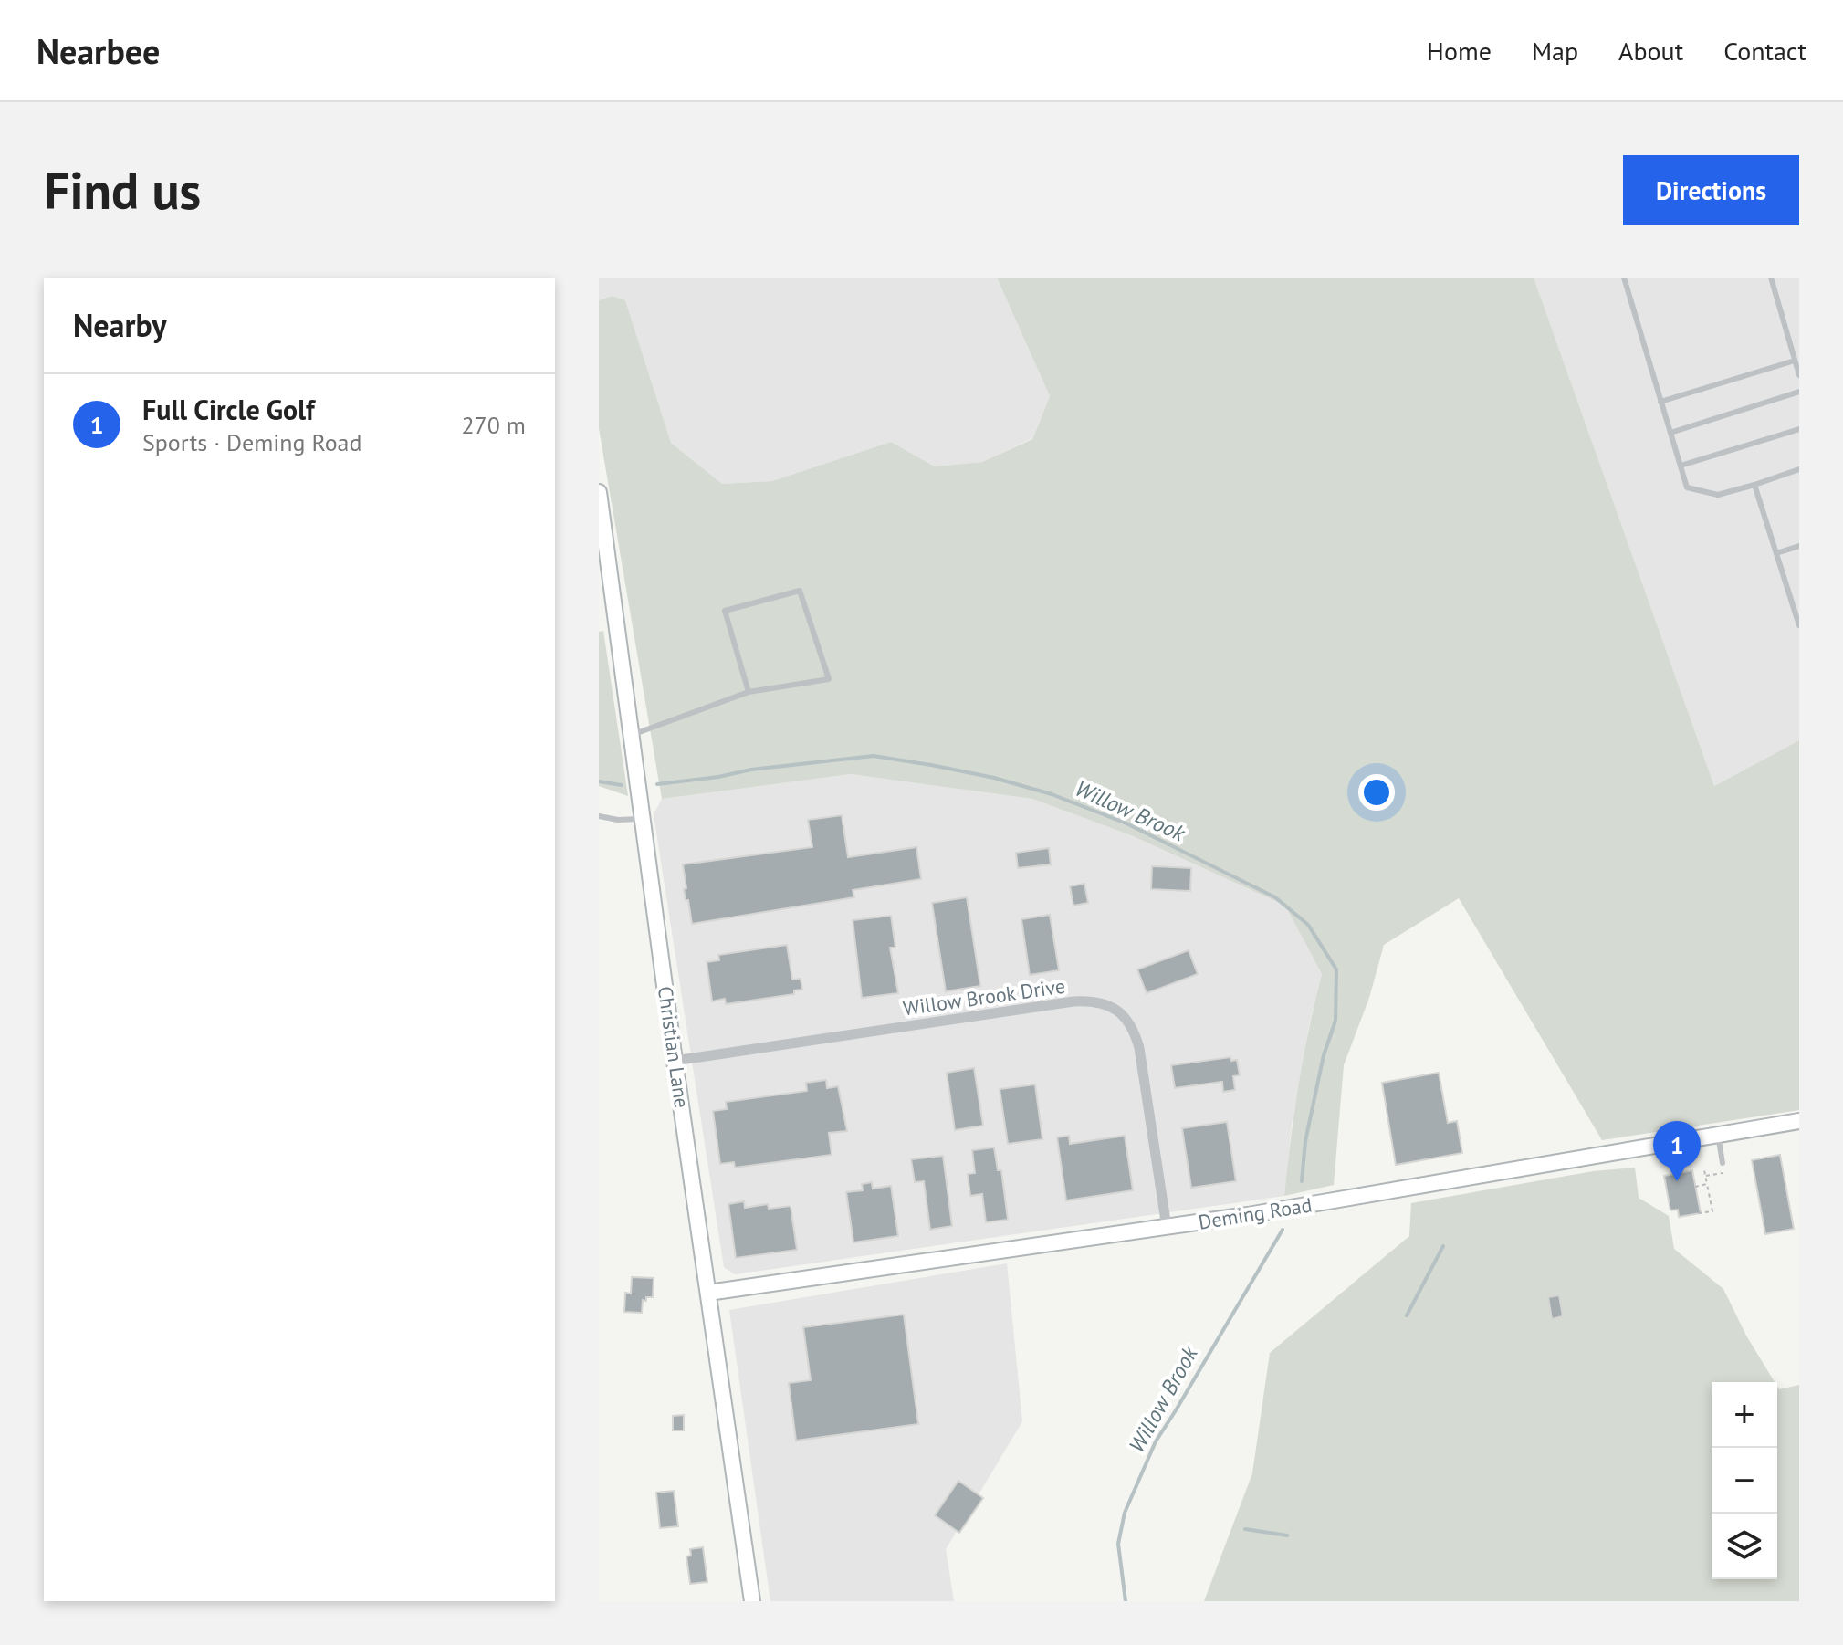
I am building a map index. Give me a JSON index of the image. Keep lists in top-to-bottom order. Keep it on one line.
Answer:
{"streets":{"main road":["Christian Lane","Deming Road"],"street":["Willow Brook Drive"]},"crossings":[["Willow Brook Drive","Christian Lane"],["Willow Brook Drive","Deming Road"],["Christian Lane","Deming Road"]],"water":["Willow Brook"],"page":{"header":"Nearbee","nav":["Home","Map","About","Contact"],"buttons":"Directions","title":"Find us","heading":"Nearby","list":[{"mark":"1","name":"Full Circle Golf","note":"Sports · Deming Road","value":"270 m"}],"pins":"1","map_buttons":["+","−"]}}
